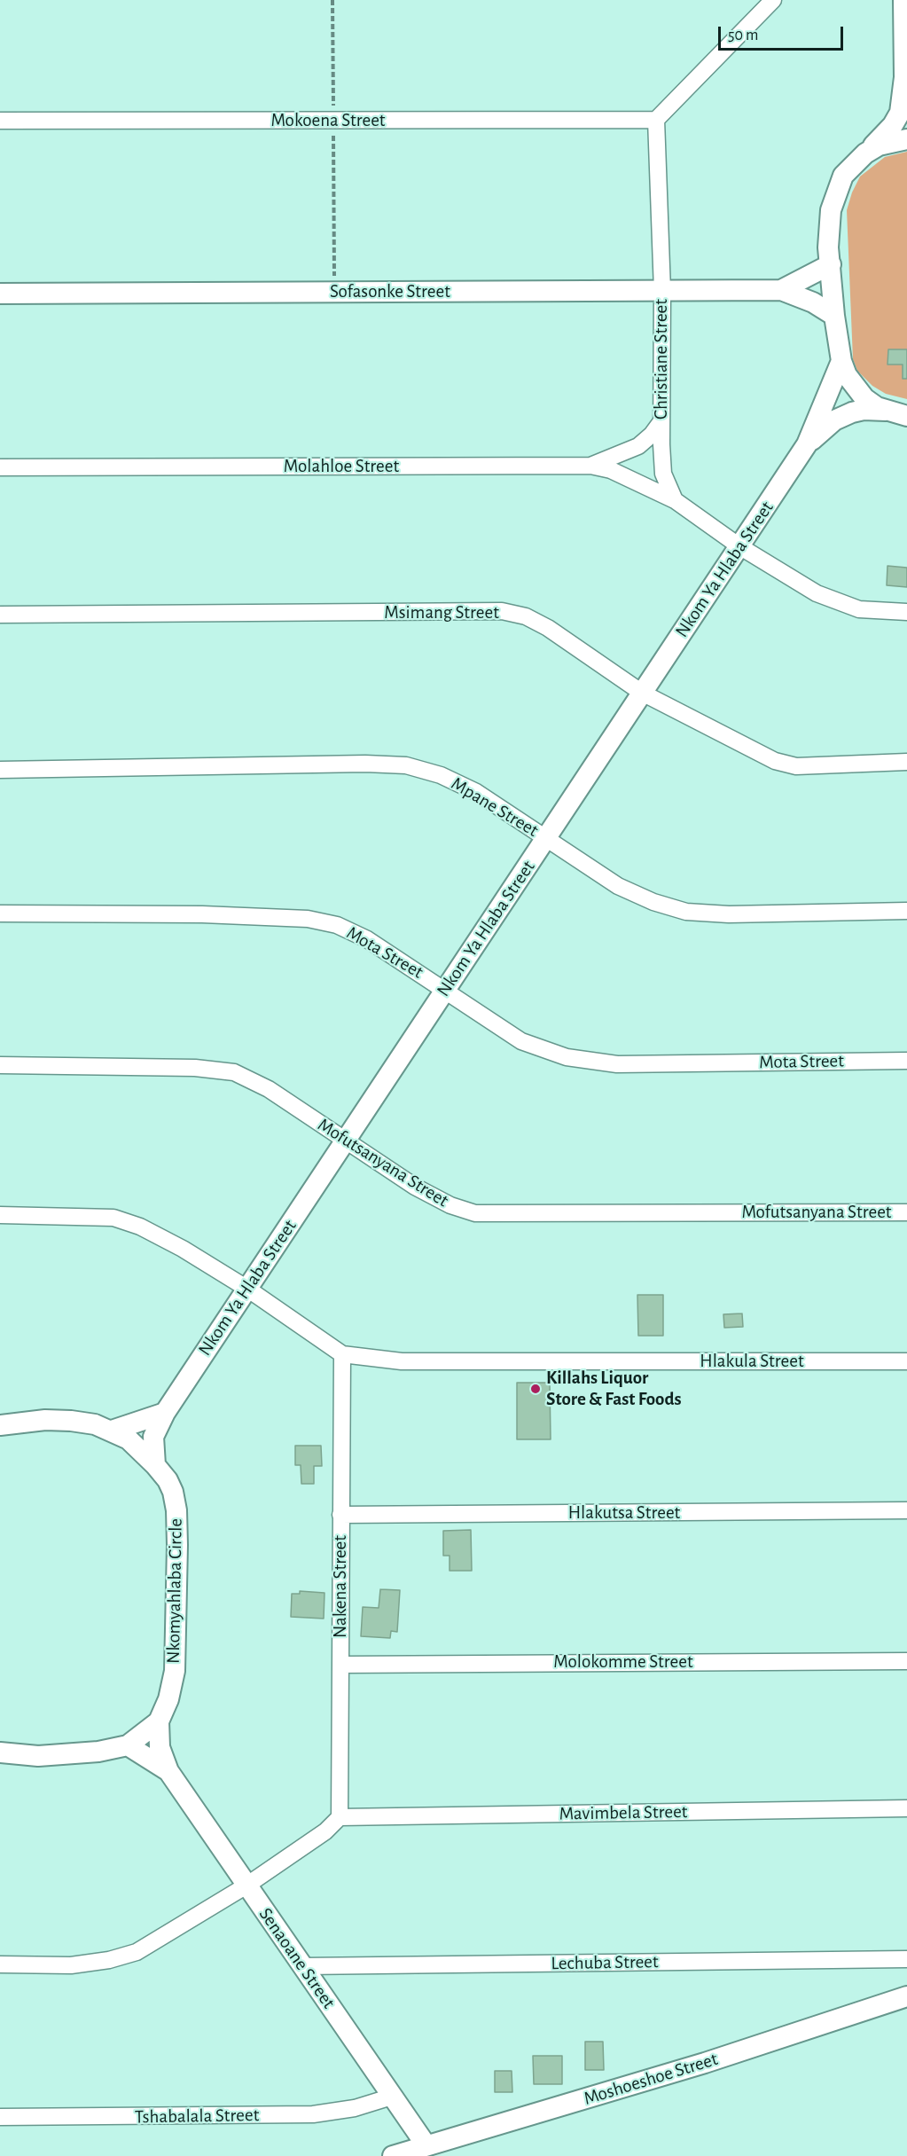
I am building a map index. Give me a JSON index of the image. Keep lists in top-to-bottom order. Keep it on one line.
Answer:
{"streets":{"street":["Mokoena Street","Sofasonke Street","Christiane Street","Molahloe Street","Nkom Ya Hlaba Street","Msimang Street","Mpane Street","Mota Street","Mofutsanyana Street","Hlakula Street","Hlakutsa Street","Nakena Street","Nkomyahlaba Circle","Molokomme Street","Mavimbela Street","Senaoane Street","Lechuba Street","Moshoeshoe Street","Tshabalala Street"]},"crossings":[["Mokoena Street","Christiane Street"],["Sofasonke Street","Christiane Street"],["Christiane Street","Molahloe Street"],["Nkom Ya Hlaba Street","Msimang Street"],["Nkom Ya Hlaba Street","Mpane Street"],["Nkom Ya Hlaba Street","Mota Street"],["Nkom Ya Hlaba Street","Mofutsanyana Street"],["Nkom Ya Hlaba Street","Nkomyahlaba Circle"],["Hlakula Street","Nakena Street"],["Hlakutsa Street","Nakena Street"],["Nakena Street","Molokomme Street"],["Nakena Street","Mavimbela Street"],["Nkomyahlaba Circle","Senaoane Street"],["Senaoane Street","Lechuba Street"],["Senaoane Street","Moshoeshoe Street"],["Senaoane Street","Tshabalala Street"]],"places":["Killahs Liquor Store & Fast Foods"],"scale_bar":"50 m"}
